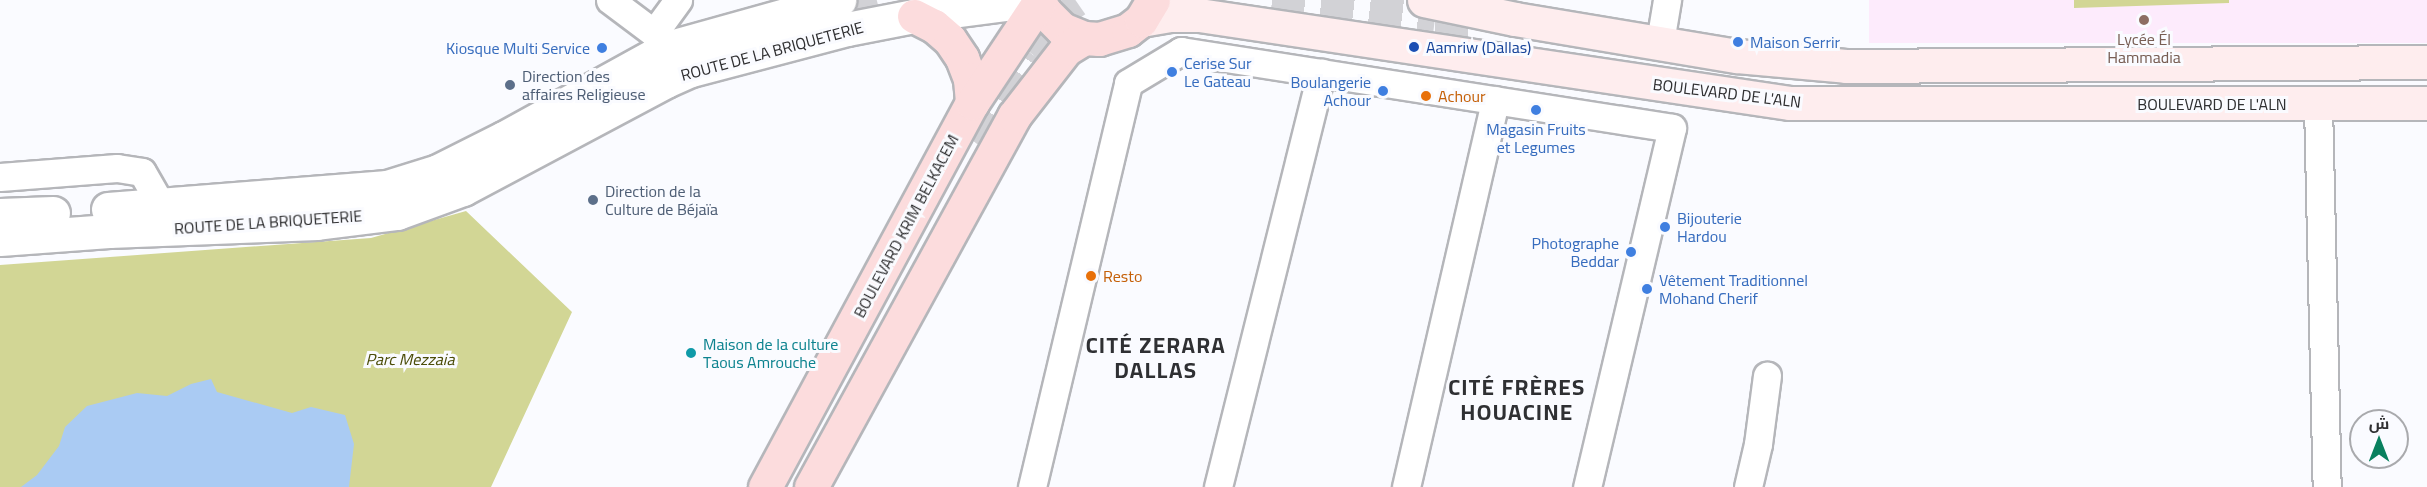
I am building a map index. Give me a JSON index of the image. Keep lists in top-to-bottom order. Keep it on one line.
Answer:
{"streets":{"main road":["BOULEVARD DE L'ALN","BOULEVARD KRIM BELKACEM"],"street":["ROUTE DE LA BRIQUETERIE"]},"crossings":[["ROUTE DE LA BRIQUETERIE","BOULEVARD KRIM BELKACEM"]],"districts":["CITÉ ZERARA DALLAS","CITÉ FRÈRES HOUACINE"],"parks":["Parc Mezzaia"],"places":["Lycée Él Hammadia","Maison Serrir","Aamriw (Dallas)","Kiosque Multi Service","Cerise Sur Le Gateau","Direction des affaires Religieuse","Boulangerie Achour","Achour","Magasin Fruits et Legumes","Direction de la Culture de Béjaïa","Bijouterie Hardou","Photographe Beddar","Resto","Vêtement Traditionnel Mohand Cherif","Maison de la culture Taous Amrouche"],"north":"top"}
